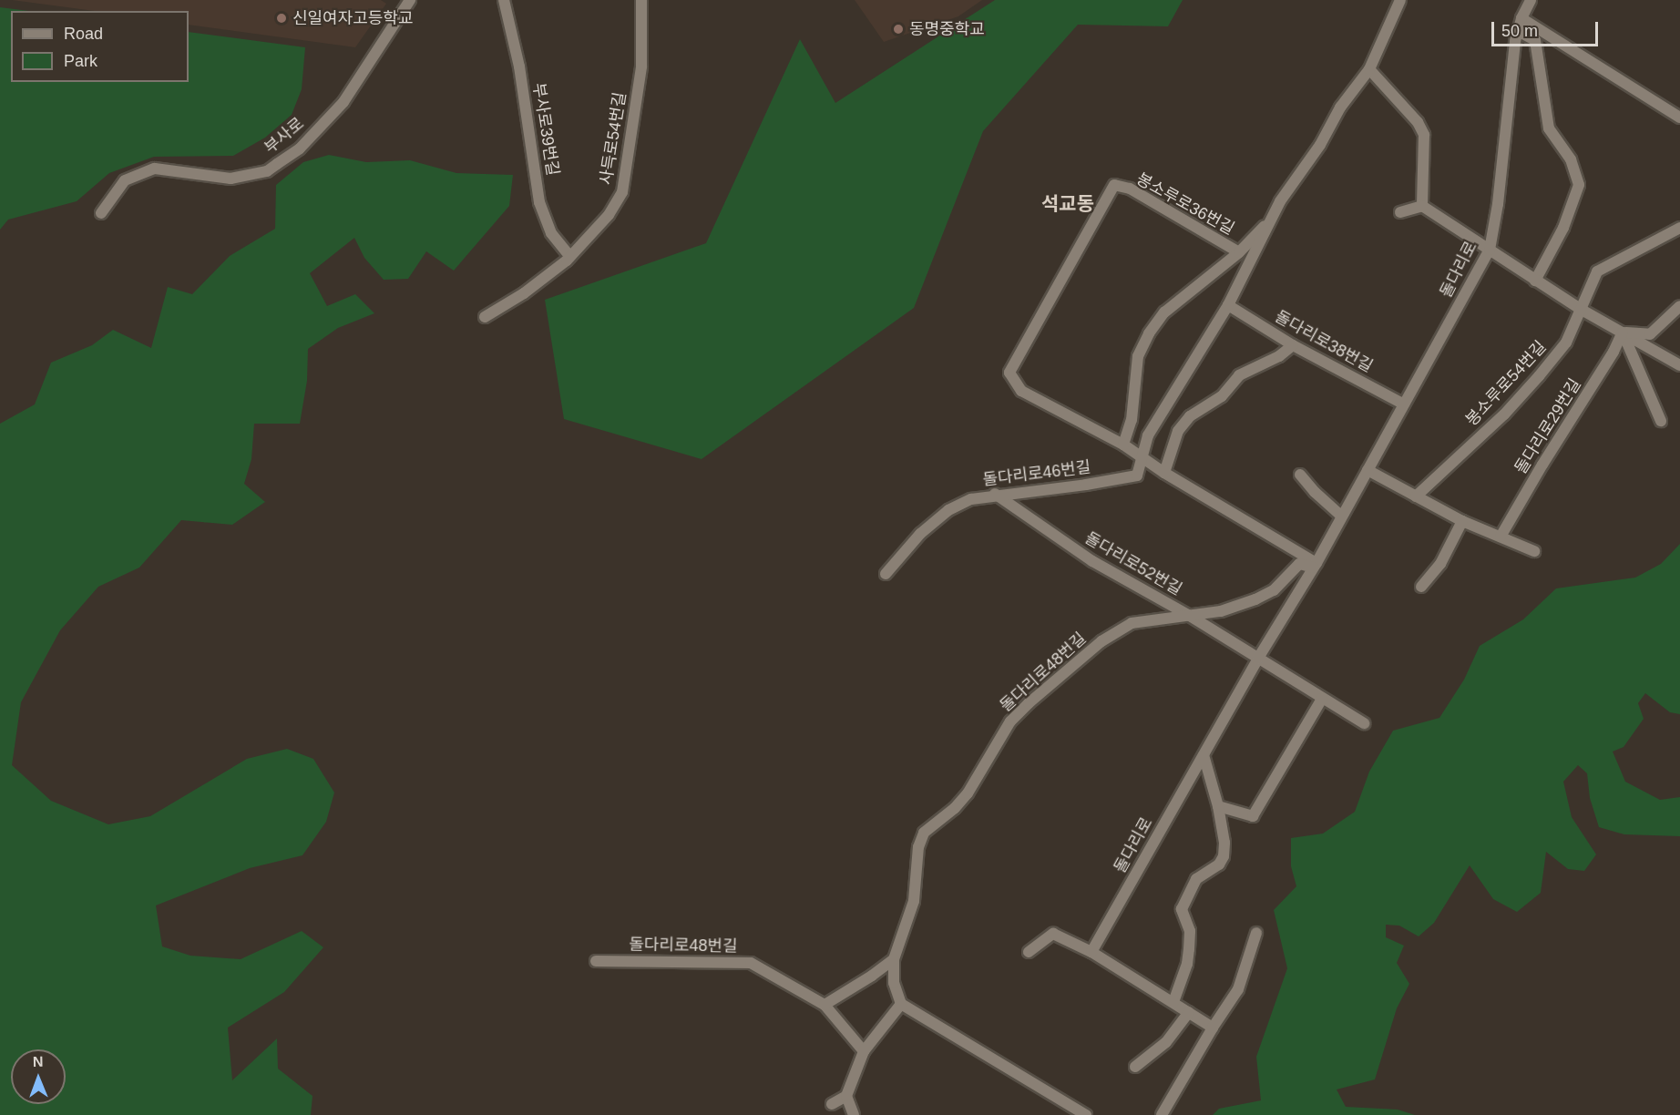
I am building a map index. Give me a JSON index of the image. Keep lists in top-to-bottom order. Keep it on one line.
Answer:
{"streets":{"street":["부사로39번길","부사로","사득로54번길","봉소루로36번길","돌다리로","돌다리로38번길","봉소루로54번길","돌다리로29번길","돌다리로46번길","돌다리로52번길","돌다리로48번길"]},"crossings":[["부사로39번길","사득로54번길"],["돌다리로","돌다리로38번길"],["돌다리로","돌다리로52번길"],["돌다리로","돌다리로48번길"],["돌다리로46번길","돌다리로52번길"],["돌다리로52번길","돌다리로48번길"]],"districts":["석교동"],"places":["신일여자고등학교","동명중학교"],"legend":["Road","Park"],"scale_bar":"50 m","north":"top"}
